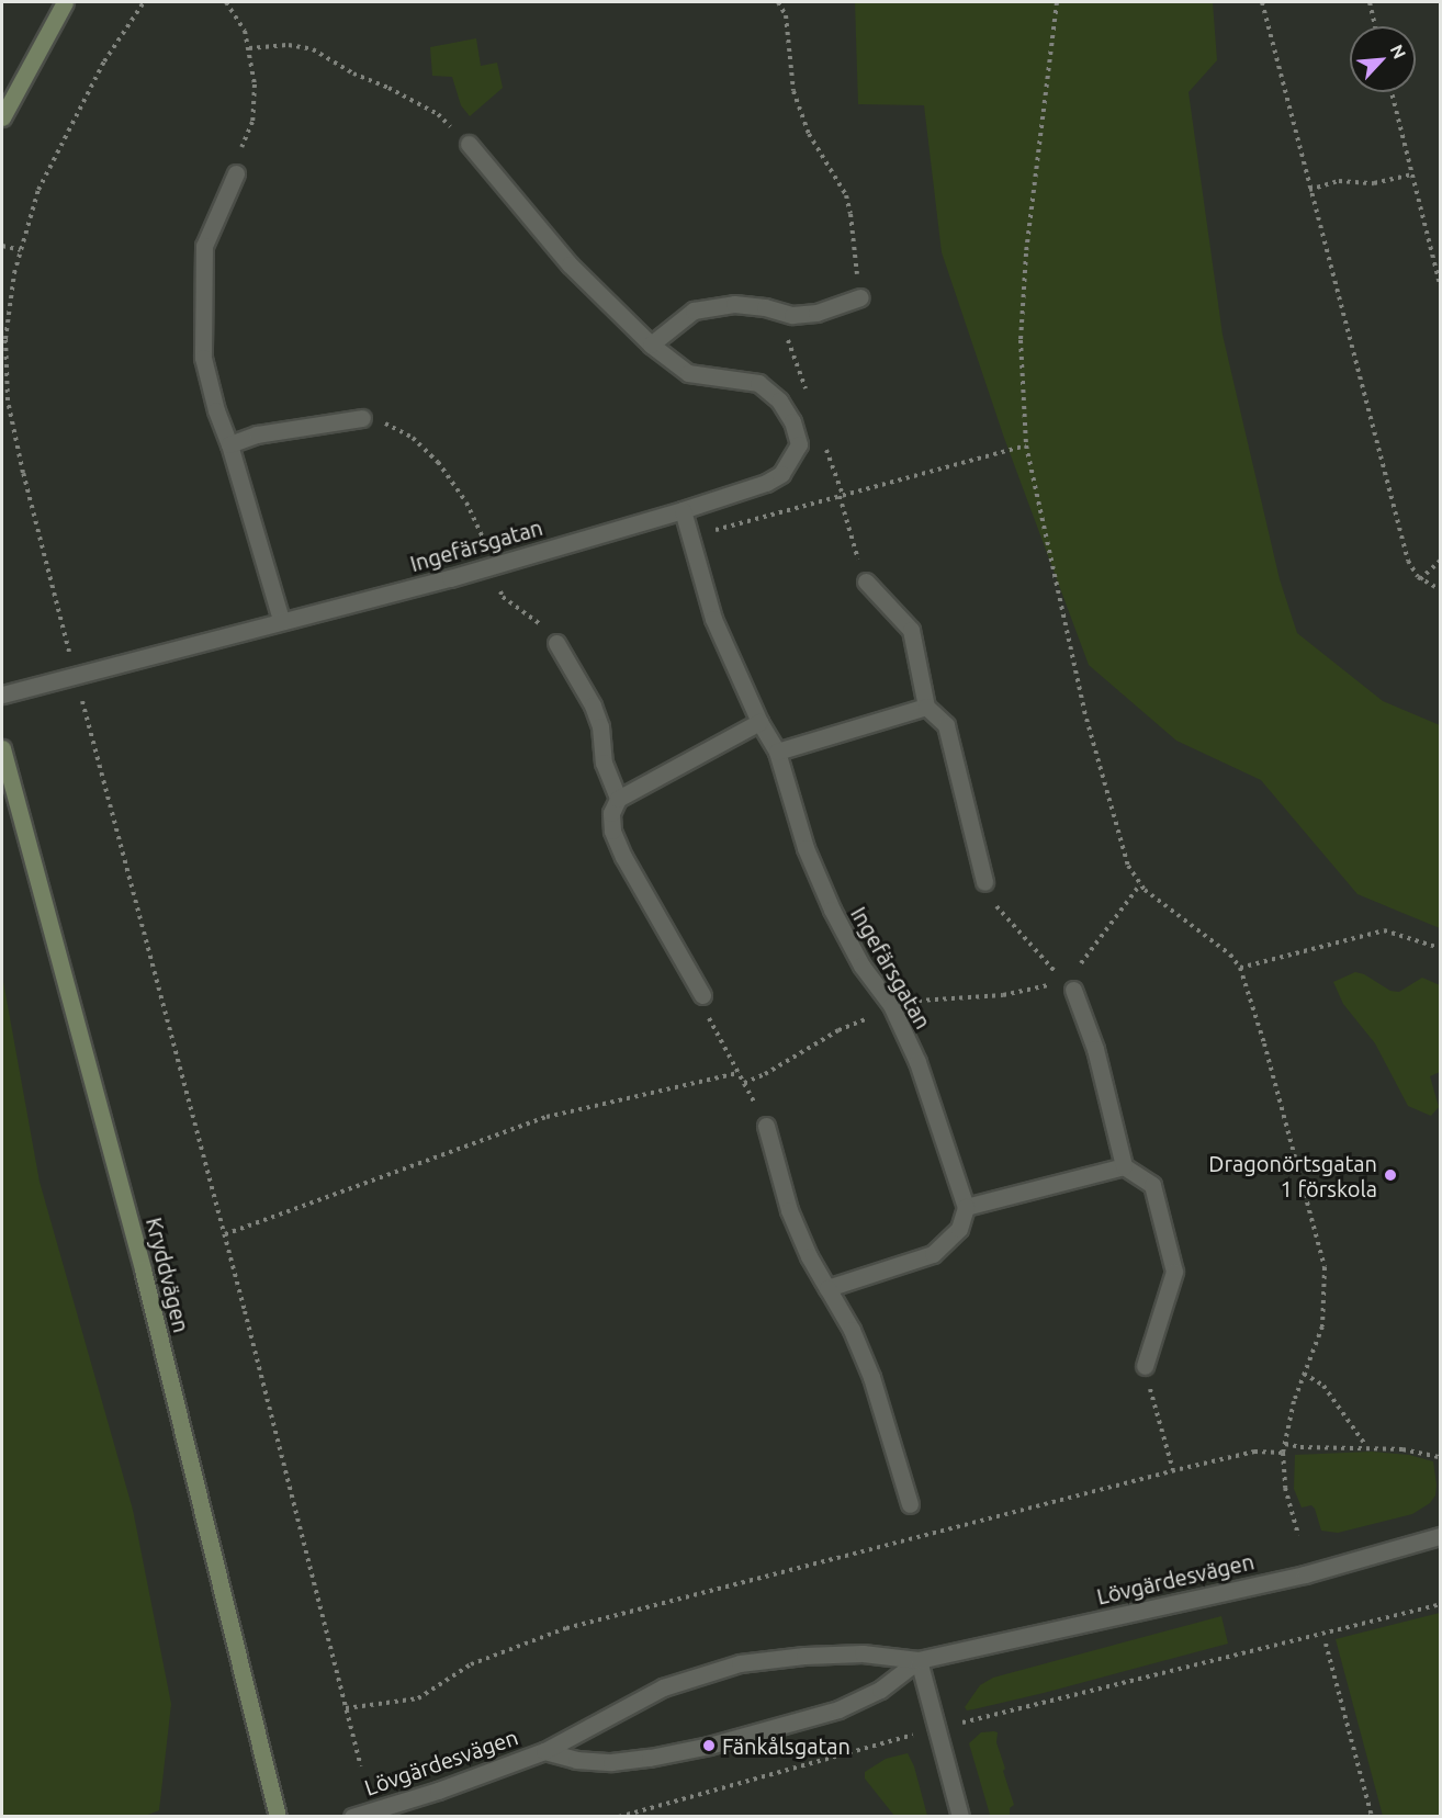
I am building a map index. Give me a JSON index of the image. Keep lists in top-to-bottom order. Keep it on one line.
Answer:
{"streets":{"street":["Ingefärsgatan","Kryddvägen","Lövgärdesvägen"]},"places":["Dragonörtsgatan 1 förskola","Fänkålsgatan"],"north":"top right"}
